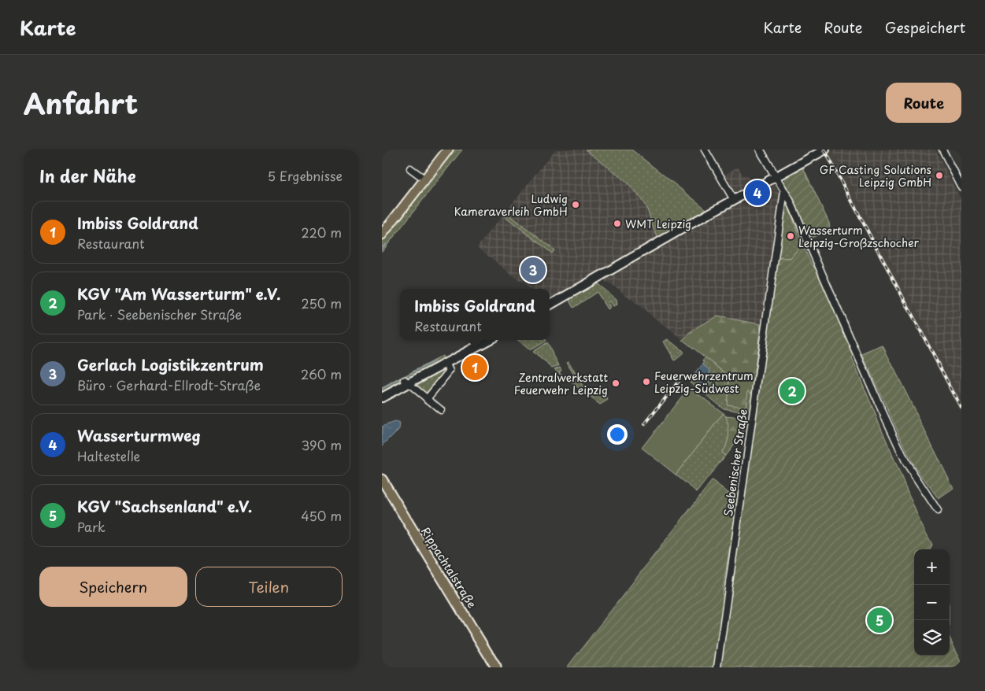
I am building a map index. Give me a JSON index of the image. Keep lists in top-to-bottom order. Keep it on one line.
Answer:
{"streets":{"main road":["Rippachtalstraße"],"street":["Seebenischer Straße"]},"places":["GF Casting Solutions Leipzig GmbH","Ludwig Kameraverleih GmbH","WMT Leipzig","Wasserturm Leipzig-Großzschocher","Feuerwehrzentrum Leipzig-Südwest","Zentralwerkstatt Feuerwehr Leipzig"],"page":{"header":"Karte","nav":["Karte","Route","Gespeichert"],"title":"Anfahrt","buttons":["Route",["Speichern","Teilen"]],"heading":["In der Nähe","5 Ergebnisse"],"pins":["4","3","1","2","5"],"list":[{"mark":"1","name":"Imbiss Goldrand","note":"Restaurant","value":"220 m"},{"mark":"2","name":"KGV \"Am Wasserturm\" e.V.","note":"Park · Seebenischer Straße","value":"250 m"},{"mark":"3","name":"Gerlach Logistikzentrum","note":"Büro · Gerhard-Ellrodt-Straße","value":"260 m"},{"mark":"4","name":"Wasserturmweg","note":"Haltestelle","value":"390 m"},{"mark":"5","name":"KGV \"Sachsenland\" e.V.","note":"Park","value":"450 m"}],"popup":["Imbiss Goldrand","Restaurant"],"map_buttons":["+","−"]}}
